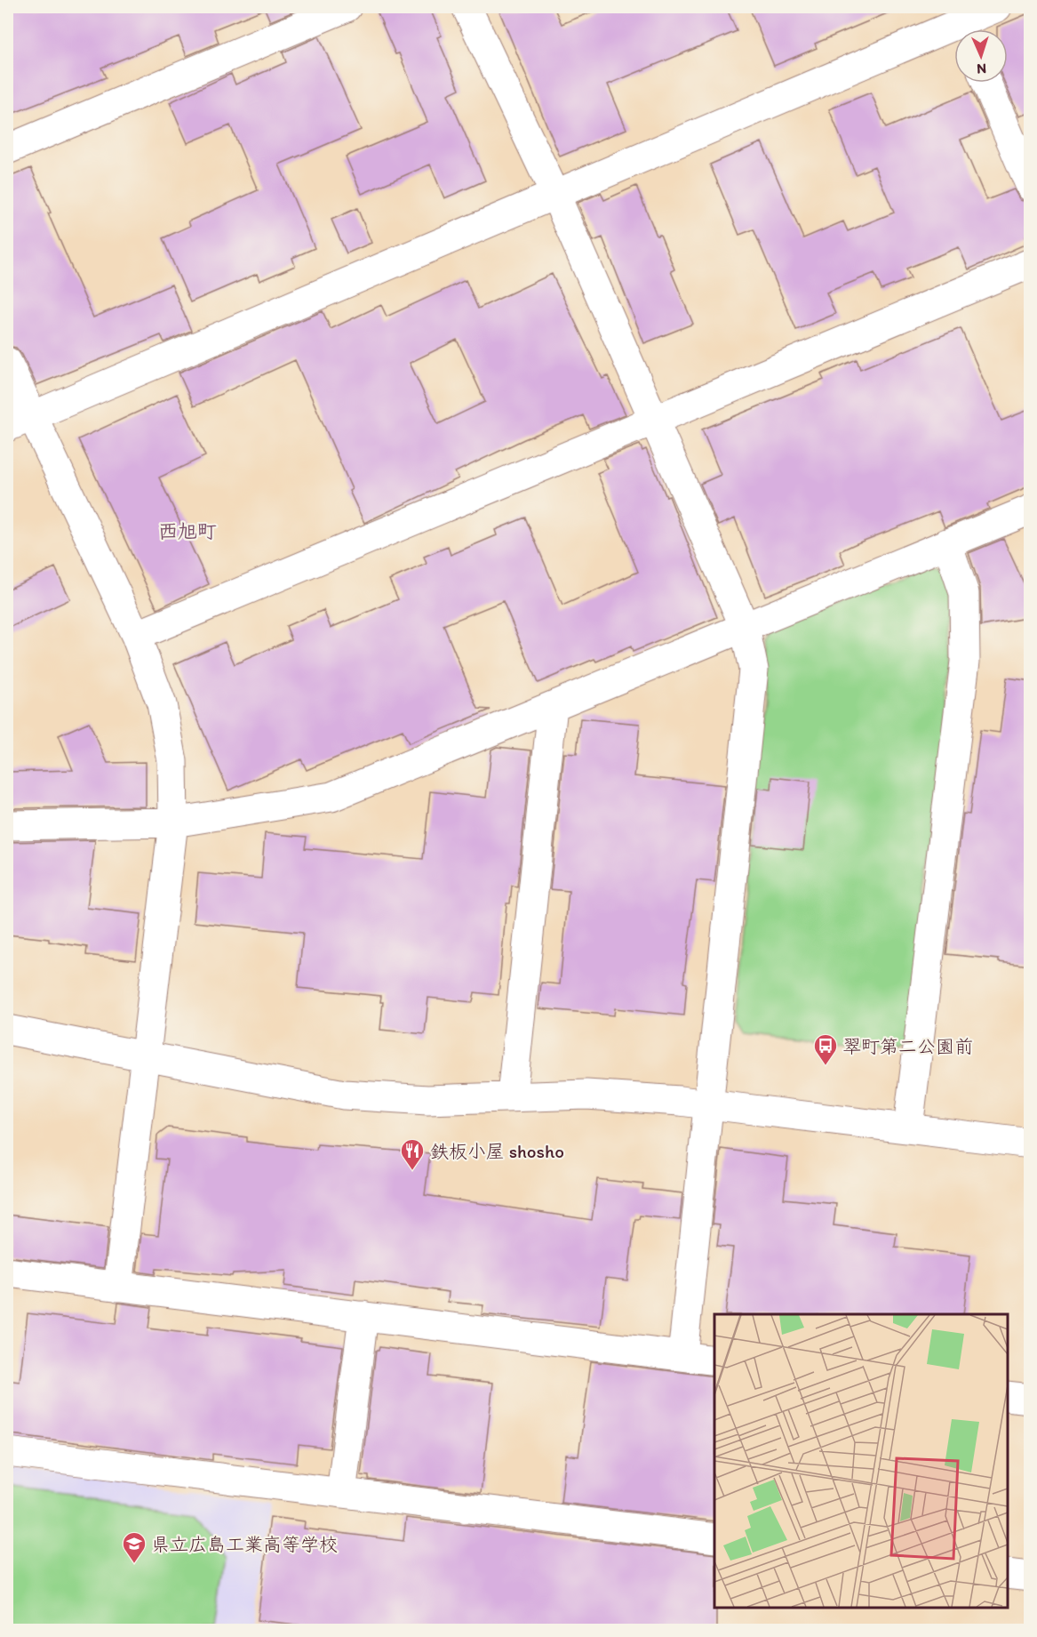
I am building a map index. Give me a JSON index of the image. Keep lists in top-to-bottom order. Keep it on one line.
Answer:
{"districts":["西旭町"],"places":{"bus stop":["翠町第二公園前"],"restaurant":["鉄板小屋 shosho"],"school or university":["県立広島工業高等学校"]},"north":"bottom"}
